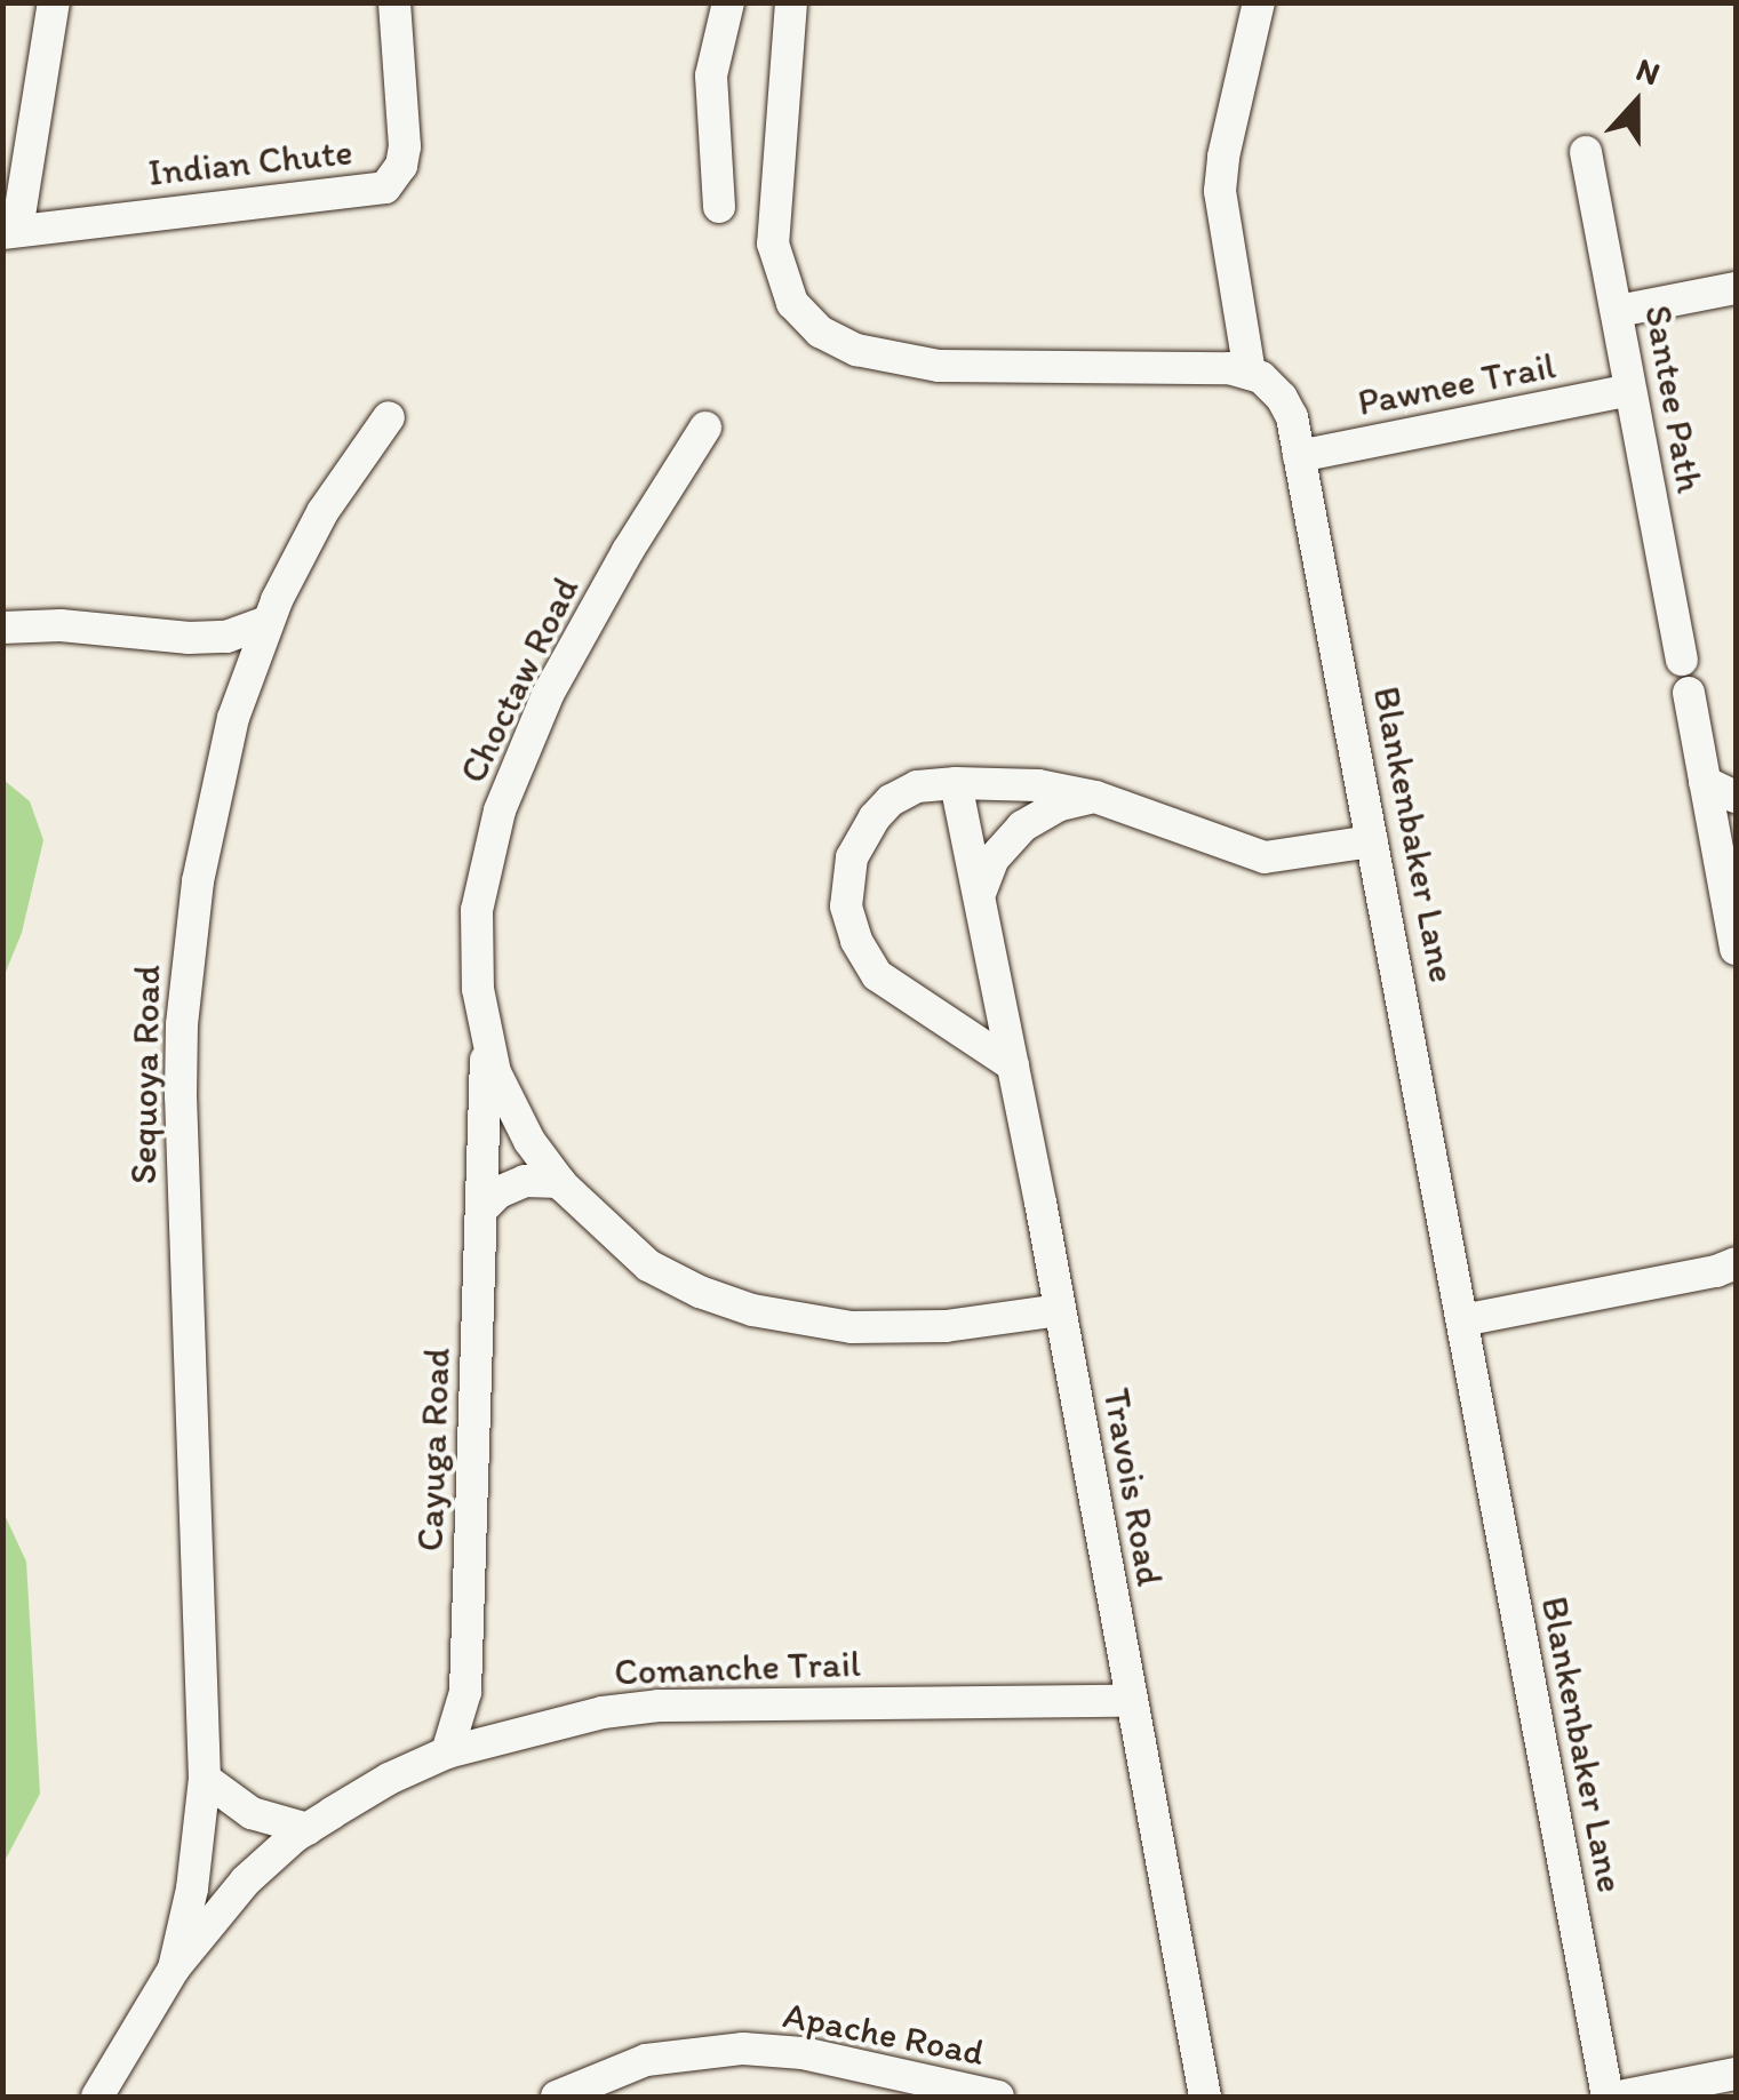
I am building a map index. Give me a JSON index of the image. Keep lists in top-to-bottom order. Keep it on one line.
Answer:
{"streets":{"street":["Indian Chute","Pawnee Trail","Santee Path","Choctaw Road","Blankenbaker Lane","Sequoya Road","Cayuga Road","Travois Road","Comanche Trail","Apache Road"]},"crossings":[["Pawnee Trail","Santee Path"],["Pawnee Trail","Blankenbaker Lane"],["Choctaw Road","Cayuga Road"],["Choctaw Road","Travois Road"],["Sequoya Road","Comanche Trail"],["Cayuga Road","Comanche Trail"],["Travois Road","Comanche Trail"]],"north":"top"}
